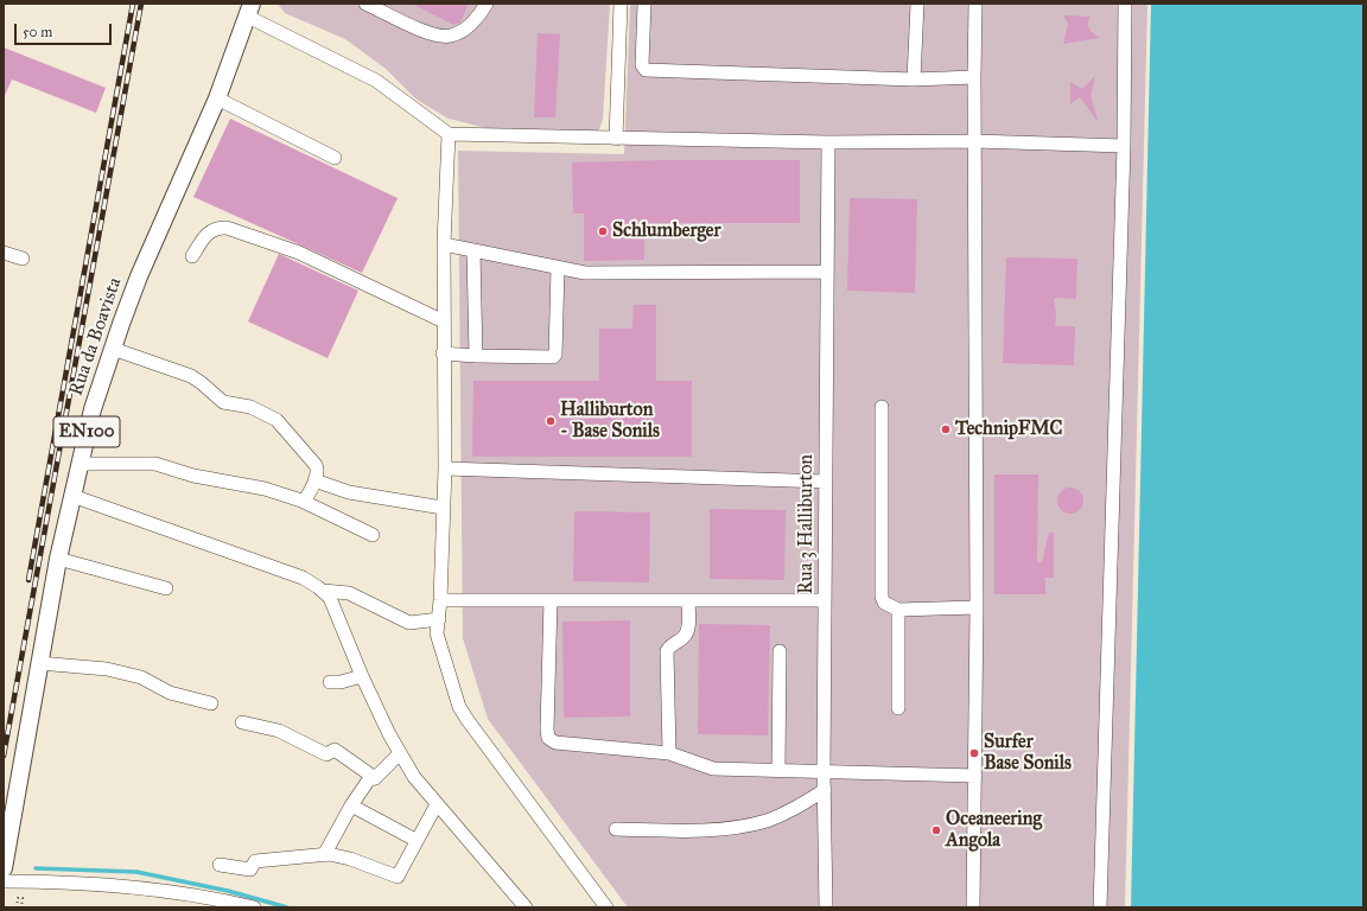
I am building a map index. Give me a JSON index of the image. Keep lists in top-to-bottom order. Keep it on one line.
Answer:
{"streets":{"main road":["Rua da Boavista","EN100"],"street":["Rua 3 Halliburton"]},"places":["Schlumberger","Halliburton - Base Sonils","TechnipFMC","Surfer Base Sonils","Oceaneering Angola"],"scale_bar":"50 m"}
